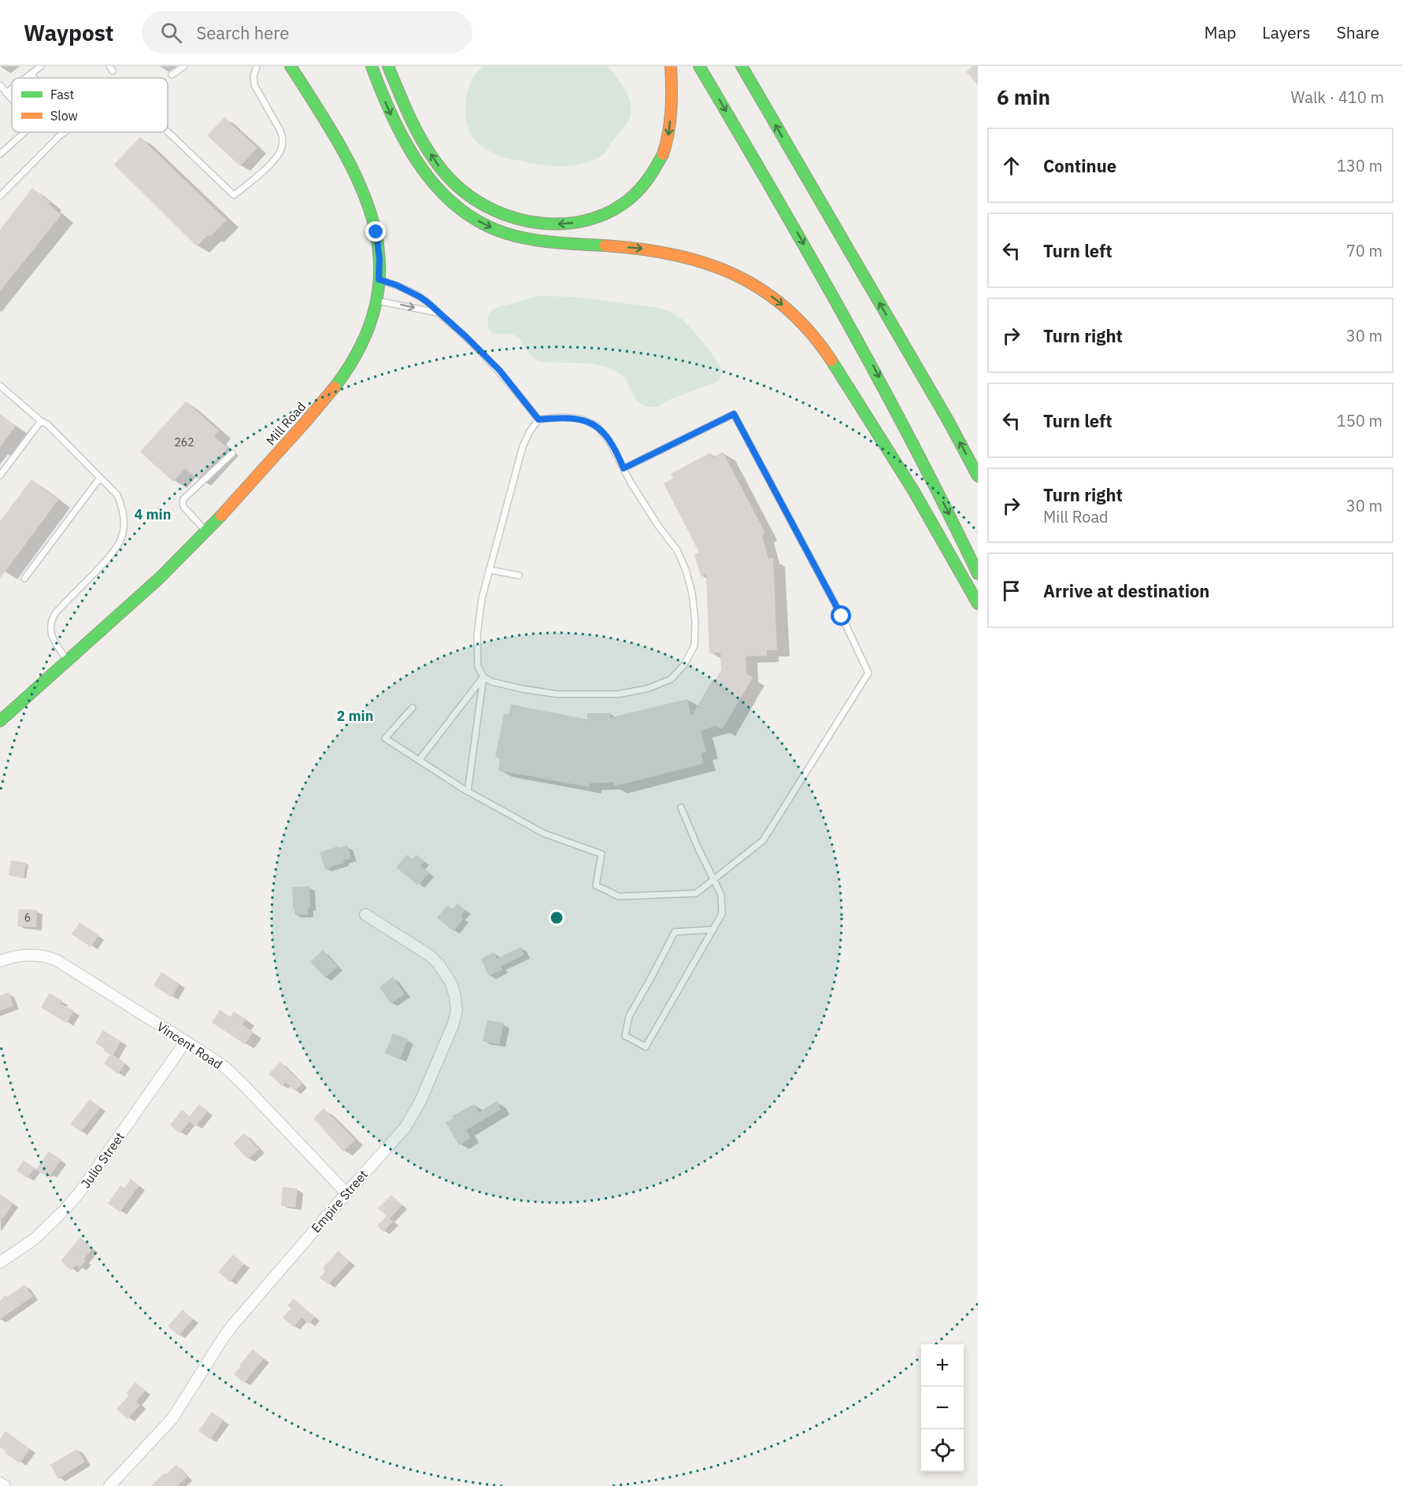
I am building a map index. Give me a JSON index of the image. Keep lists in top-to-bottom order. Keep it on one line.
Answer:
{"streets":{"main road":["Mill Road"],"street":["Vincent Road","Julio Street","Empire Street"]},"crossings":[["Vincent Road","Julio Street"],["Vincent Road","Empire Street"]],"house_numbers":["262","6"],"legend":["Fast","Slow"],"page":{"header":"Waypost","search":"Search here","nav":["Map","Layers","Share"],"heading":["6 min","Walk · 410 m"],"list":[["Continue","130 m"],["Turn left","70 m"],["Turn right","30 m"],["Turn left","150 m"],["Turn right","Mill Road","30 m"],"Arrive at destination"],"map_buttons":["+","−"]},"rings":["4 min","2 min"]}
